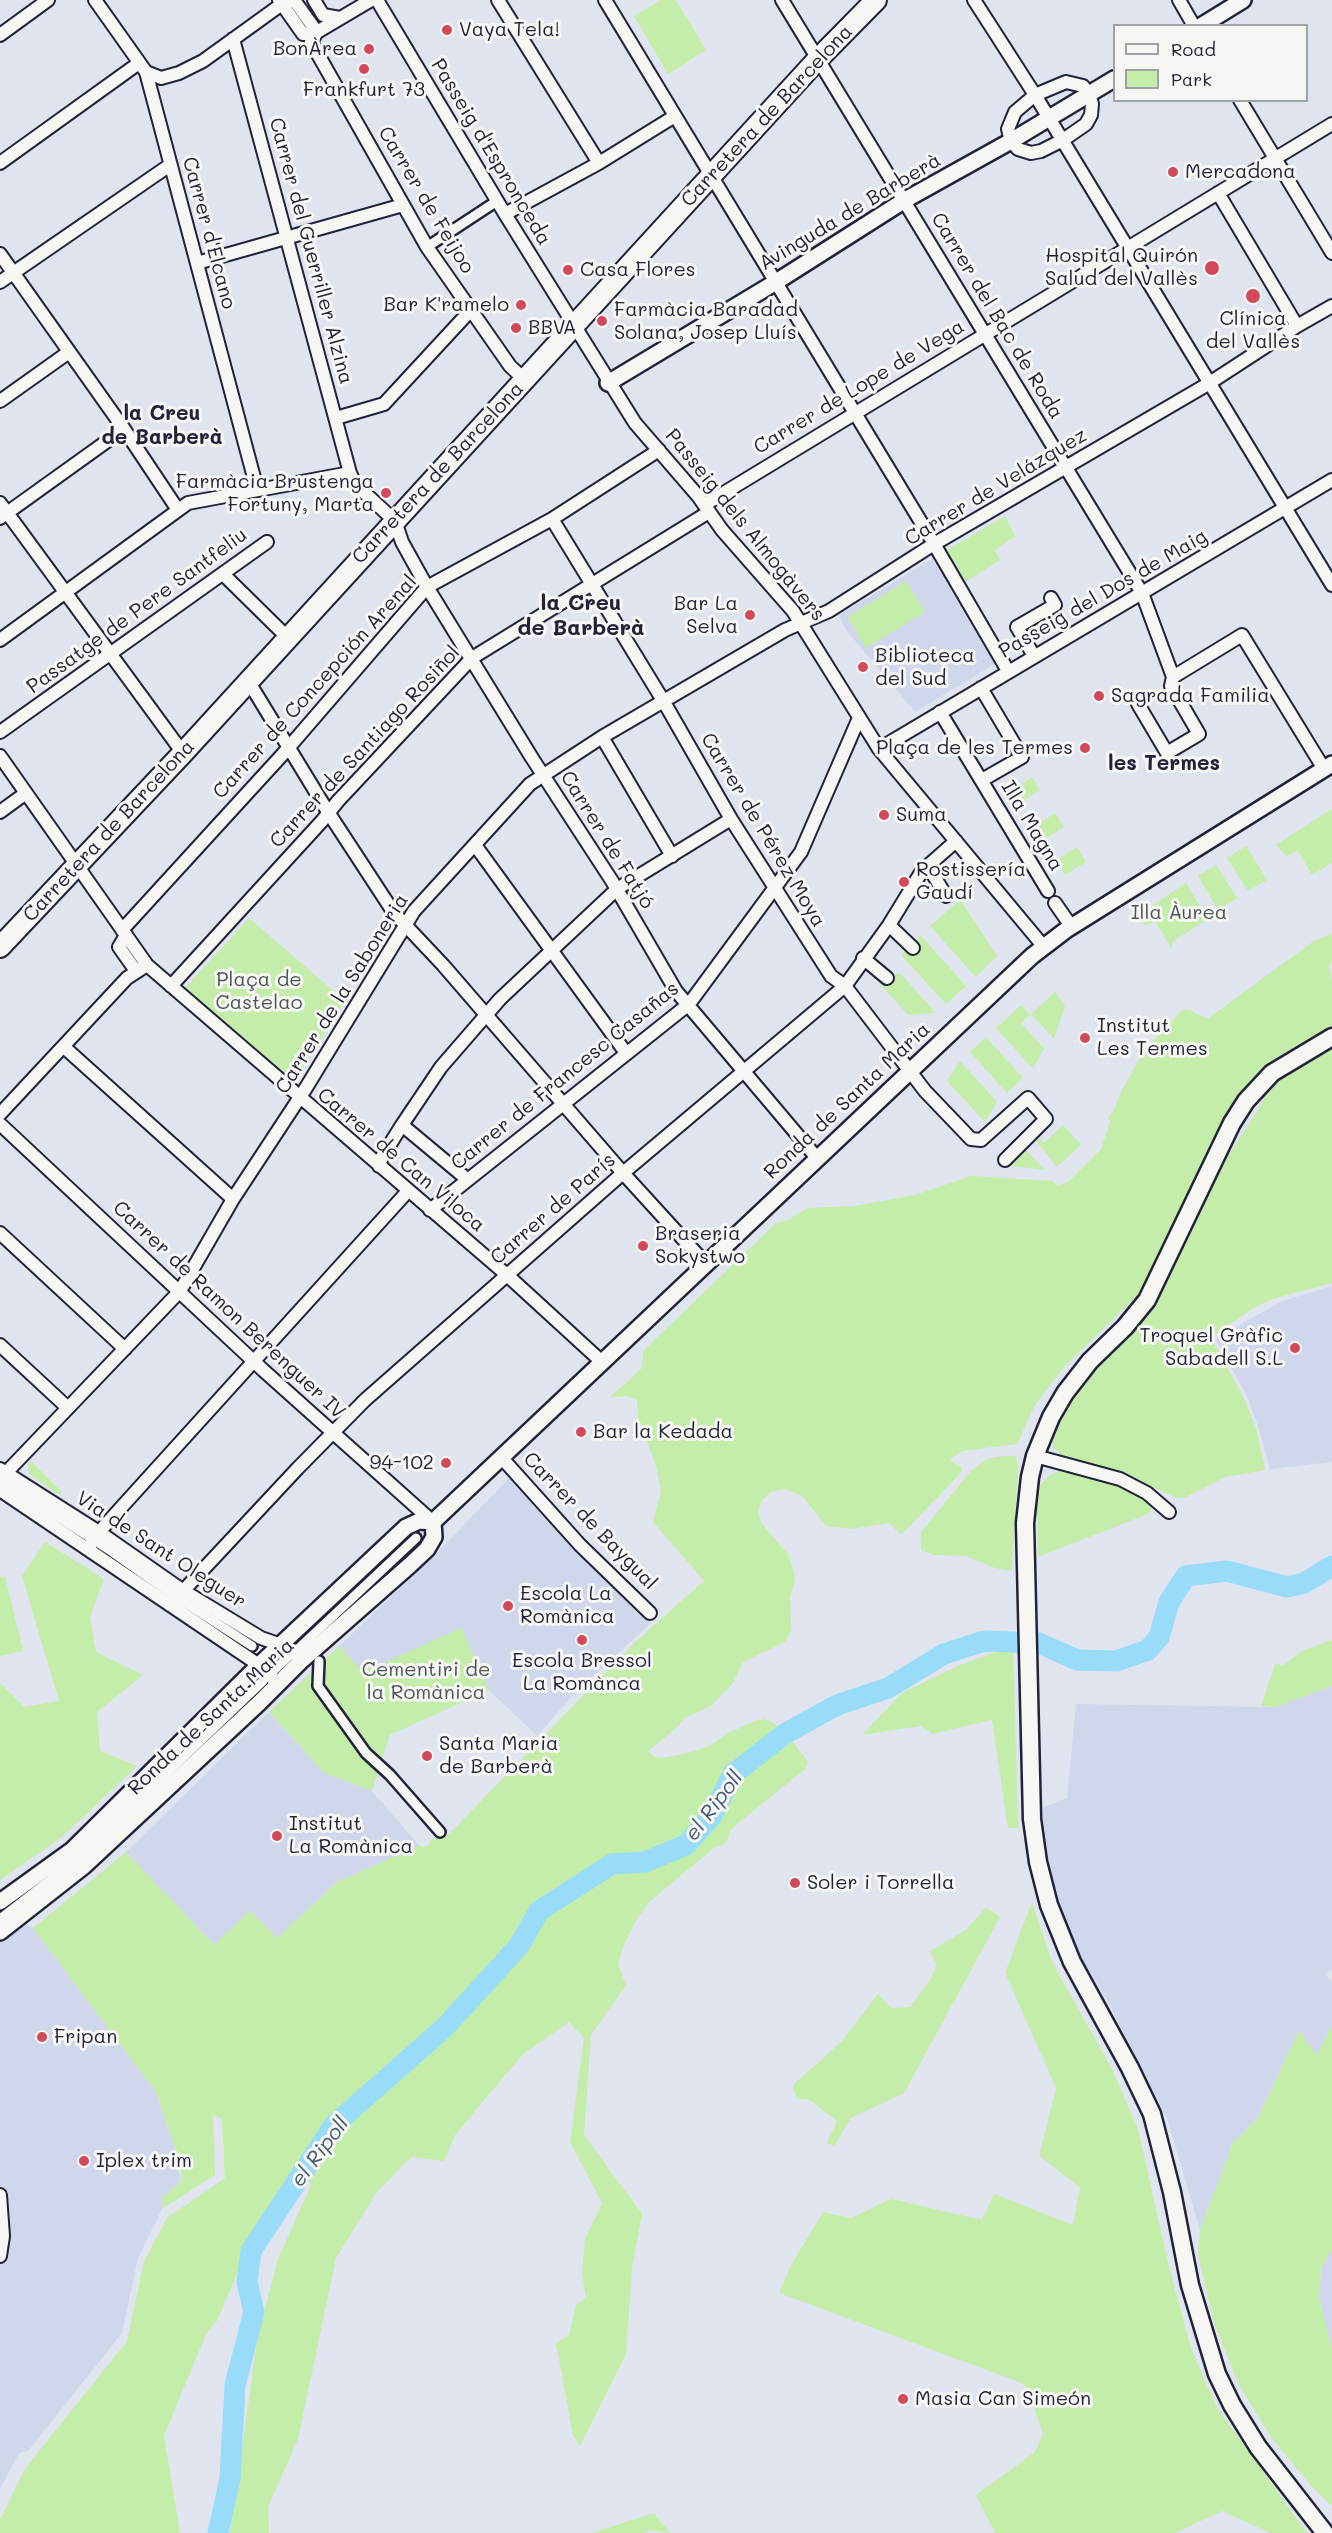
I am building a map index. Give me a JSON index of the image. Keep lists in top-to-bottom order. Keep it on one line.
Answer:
{"streets":{"main road":["Carretera de Barcelona"],"street":["Passeig d'Espronceda","Carrer de Feijoo","Avinguda de Barberà","Carrer d'Elcano","Carrer del Guerriller Alzina","Carrer del Bac de Roda","Carrer de Lope de Vega","Carrer de Velázquez","Passeig dels Almogàvers","Passeig del Dos de Maig","Passatge de Pere Santfeliu","Carrer de Concepción Arenal","Carrer de Santiago Rosiñol","Illa Magna","Carrer de Pérez Moya","Carrer de Fatjó","Carrer de la Saboneria","Carrer de Francesc Casañas","Ronda de Santa Maria","Carrer de Can Viloca","Carrer de París","Carrer de Ramon Berenguer IV","Carrer de Baygual","Via de Sant Oleguer"]},"crossings":[["Carretera de Barcelona","Passeig d'Espronceda"],["Carretera de Barcelona","Carrer de Feijoo"],["Carretera de Barcelona","Carrer del Bac de Roda"],["Carretera de Barcelona","Passeig dels Almogàvers"],["Carretera de Barcelona","Carrer de Fatjó"],["Carretera de Barcelona","Carrer de Can Viloca"],["Passeig d'Espronceda","Passeig dels Almogàvers"],["Avinguda de Barberà","Carrer del Bac de Roda"],["Avinguda de Barberà","Passeig dels Almogàvers"],["Carrer del Bac de Roda","Carrer de Lope de Vega"],["Carrer del Bac de Roda","Carrer de Velázquez"],["Carrer del Bac de Roda","Passeig del Dos de Maig"],["Carrer de Lope de Vega","Passeig dels Almogàvers"],["Carrer de Lope de Vega","Carrer de Santiago Rosiñol"],["Carrer de Velázquez","Passeig dels Almogàvers"],["Carrer de Velázquez","Carrer de la Saboneria"],["Passeig dels Almogàvers","Passeig del Dos de Maig"],["Passeig dels Almogàvers","Carrer de Concepción Arenal"],["Passeig dels Almogàvers","Carrer de Santiago Rosiñol"],["Passeig dels Almogàvers","Carrer de la Saboneria"],["Passeig dels Almogàvers","Carrer de Francesc Casañas"],["Passeig dels Almogàvers","Ronda de Santa Maria"],["Passeig dels Almogàvers","Carrer de París"],["Passeig del Dos de Maig","Illa Magna"],["Carrer de Concepción Arenal","Carrer de Pérez Moya"],["Carrer de Concepción Arenal","Carrer de Fatjó"],["Carrer de Concepción Arenal","Carrer de Can Viloca"],["Carrer de Santiago Rosiñol","Carrer de Pérez Moya"],["Carrer de Santiago Rosiñol","Carrer de Fatjó"],["Carrer de Santiago Rosiñol","Carrer de Can Viloca"],["Illa Magna","Ronda de Santa Maria"],["Carrer de Pérez Moya","Carrer de la Saboneria"],["Carrer de Pérez Moya","Carrer de Francesc Casañas"],["Carrer de Pérez Moya","Ronda de Santa Maria"],["Carrer de Pérez Moya","Carrer de París"],["Carrer de Fatjó","Carrer de la Saboneria"],["Carrer de Fatjó","Carrer de Francesc Casañas"],["Carrer de Fatjó","Ronda de Santa Maria"],["Carrer de Fatjó","Carrer de París"],["Carrer de la Saboneria","Carrer de Can Viloca"],["Carrer de la Saboneria","Carrer de Ramon Berenguer IV"],["Carrer de la Saboneria","Via de Sant Oleguer"],["Carrer de Francesc Casañas","Carrer de Can Viloca"],["Ronda de Santa Maria","Carrer de Can Viloca"],["Ronda de Santa Maria","Carrer de Ramon Berenguer IV"],["Ronda de Santa Maria","Carrer de Baygual"],["Ronda de Santa Maria","Via de Sant Oleguer"],["Carrer de Can Viloca","Carrer de París"],["Carrer de París","Carrer de Ramon Berenguer IV"],["Carrer de París","Via de Sant Oleguer"]],"districts":["la Creu de Barberà","la Creu de Barberà","les Termes"],"water":["el Ripoll"],"parks":["Illa Àurea","Plaça de Castelao","Cementiri de la Romànica"],"places":["Vaya Tela!","BonÀrea","Frankfurt 73","Mercadona","Hospital Quirón Salud del Vallès","Casa Flores","Clínica del Vallès","Bar K'ramelo","Farmàcia Baradad Solana, Josep Lluís","BBVA","Farmàcia Brustenga Fortuny, Marta","Bar La Selva","Biblioteca del Sud","Sagrada Familia","Plaça de les Termes","Suma","Rostissería Gaudí","Institut Les Termes","Braseria Sokystwo","Troquel Gràfic Sabadell S.L","Bar la Kedada","94-102","Escola La Romànica","Escola Bressol La Romànca","Santa Maria de Barberà","Institut La Romànica","Soler i Torrella","Fripan","Iplex trim","Masia Can Simeón"],"legend":["Road","Park"]}
